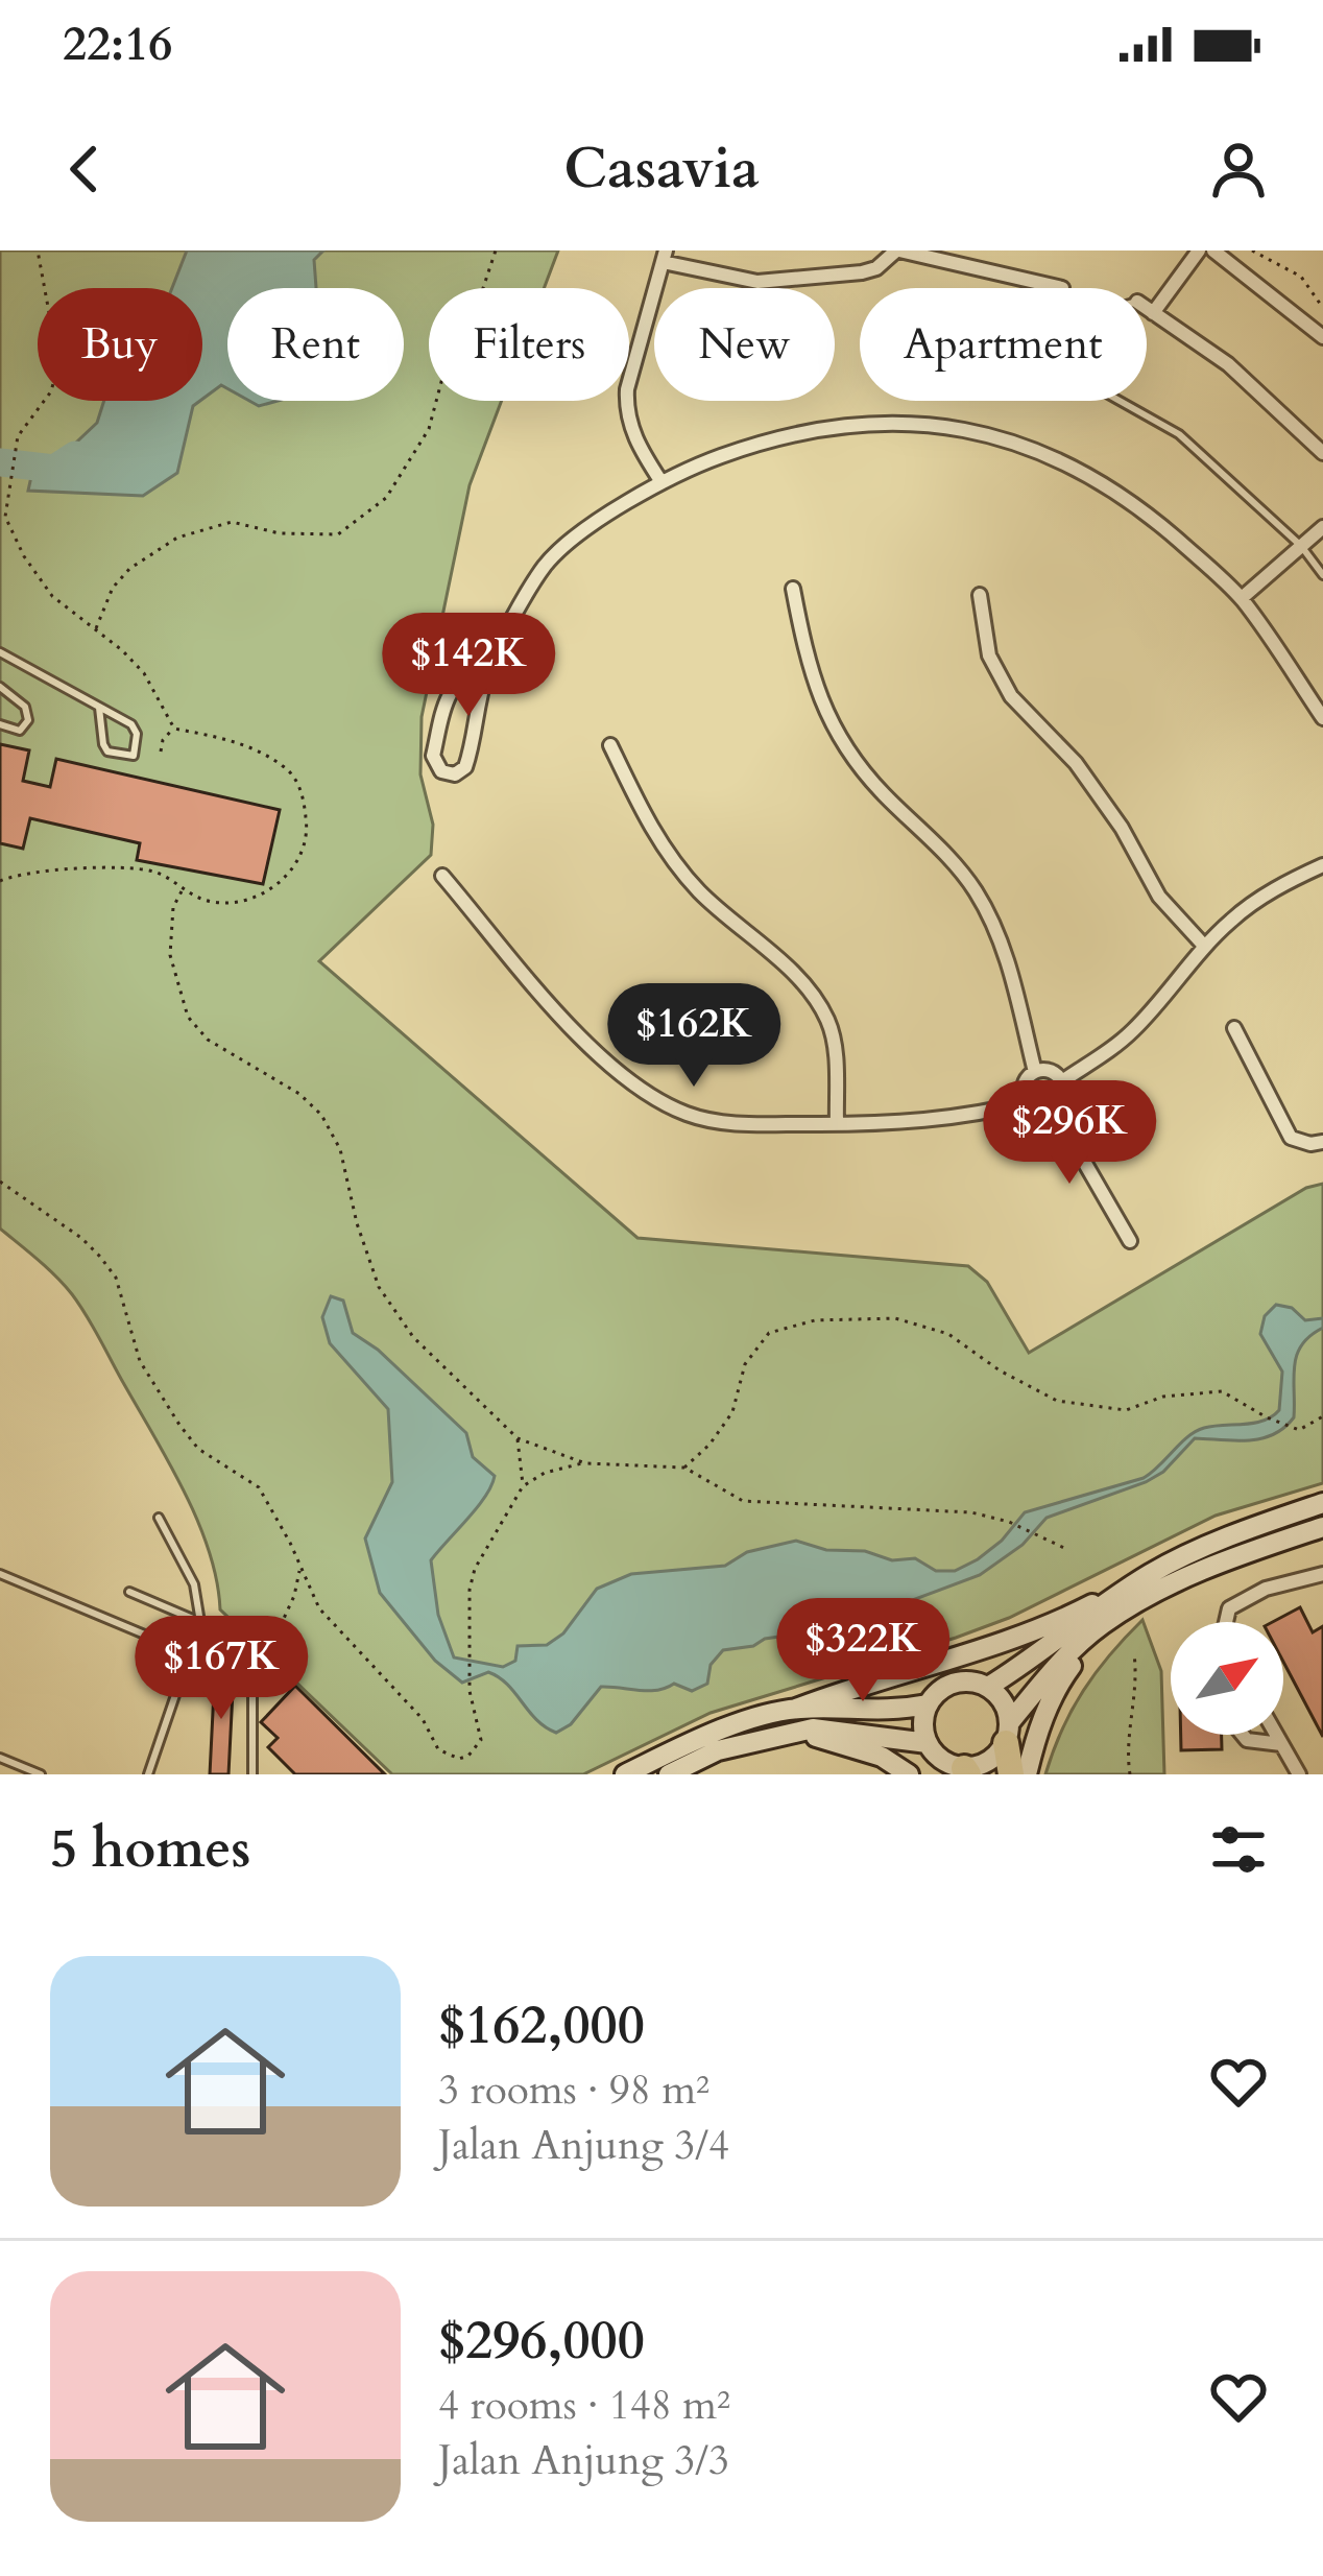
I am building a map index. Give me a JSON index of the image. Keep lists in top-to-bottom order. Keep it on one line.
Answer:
{"north":"top right","page":{"status":"22:16","header":"Casavia","chip":["Buy","Rent","Filters","New","Apartment"],"price":["$142K","$162K","$296K","$322K","$167K"],"heading":"5 homes","list":[{"name":"$162,000","note":"3 rooms · 98 m² · Jalan Anjung 3/4"},{"name":"$296,000","note":"4 rooms · 148 m² · Jalan Anjung 3/3"}]}}
